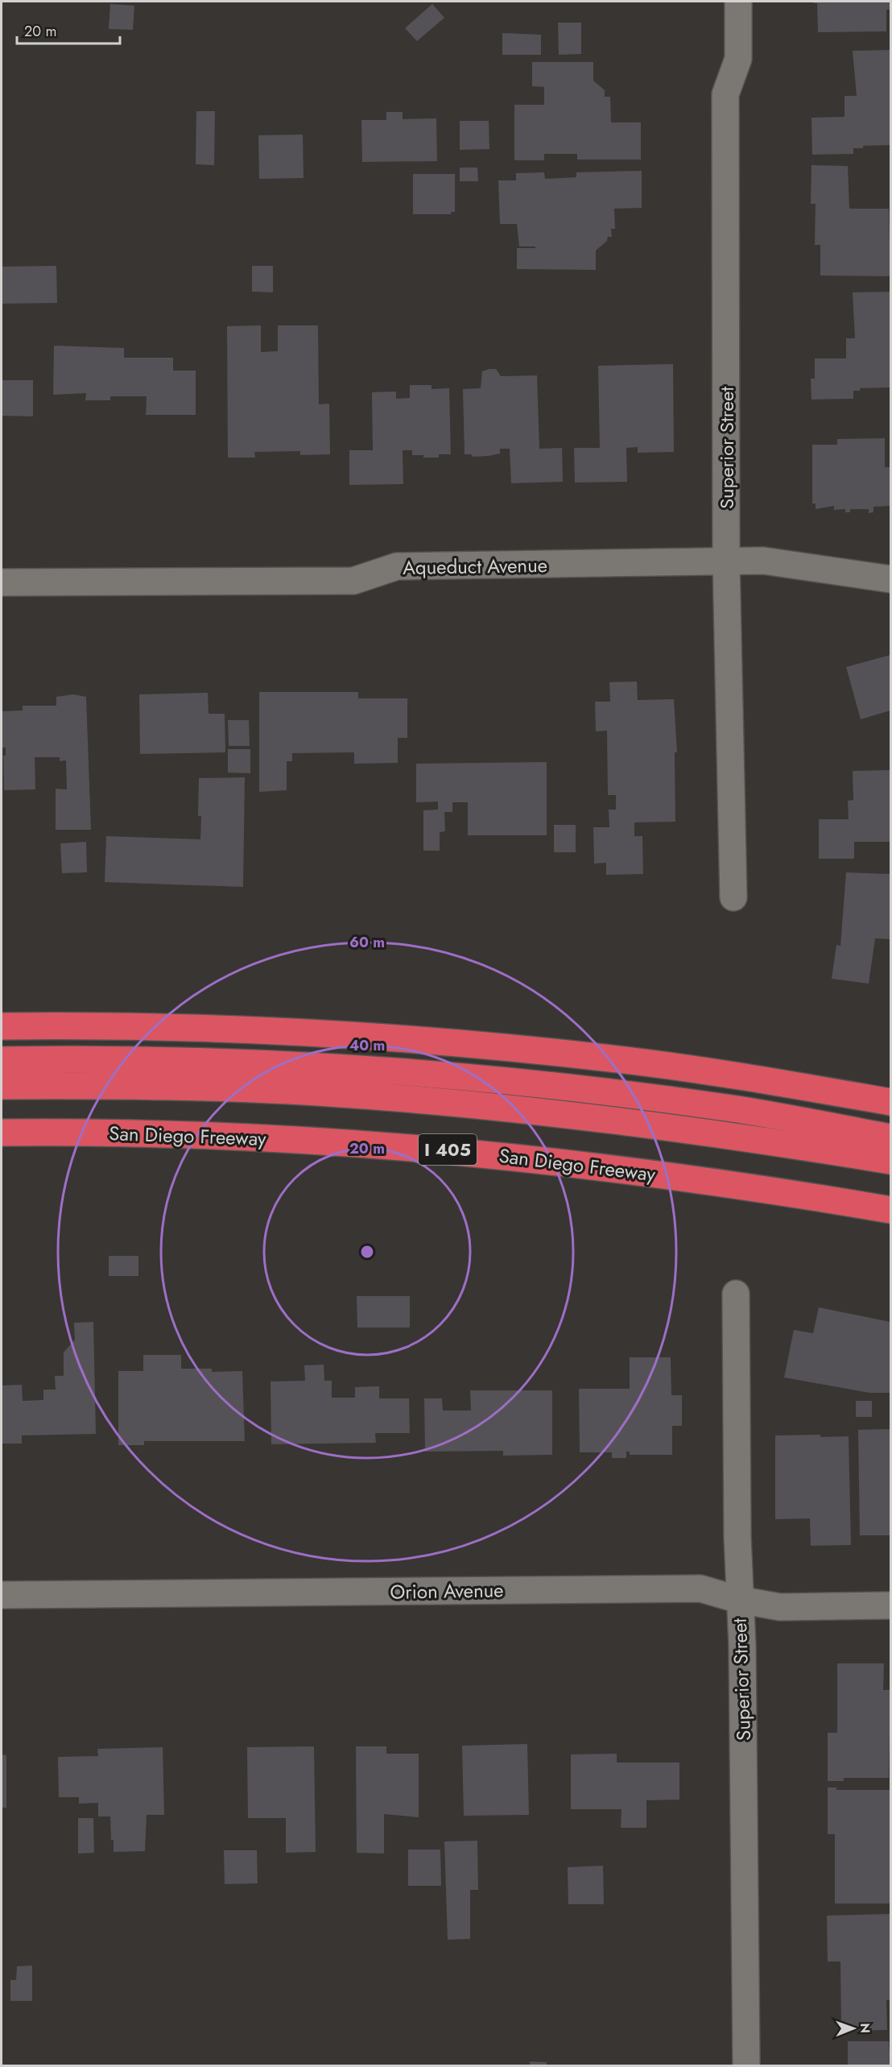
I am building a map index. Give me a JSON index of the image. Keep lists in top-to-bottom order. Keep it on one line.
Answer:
{"streets":{"highway":["San Diego Freeway","I 405"],"street":["Superior Street","Aqueduct Avenue","Orion Avenue"]},"crossings":[["Superior Street","Aqueduct Avenue"],["Superior Street","Orion Avenue"]],"scale_bar":"20 m","north":"right","rings":["60 m","40 m","20 m"]}
